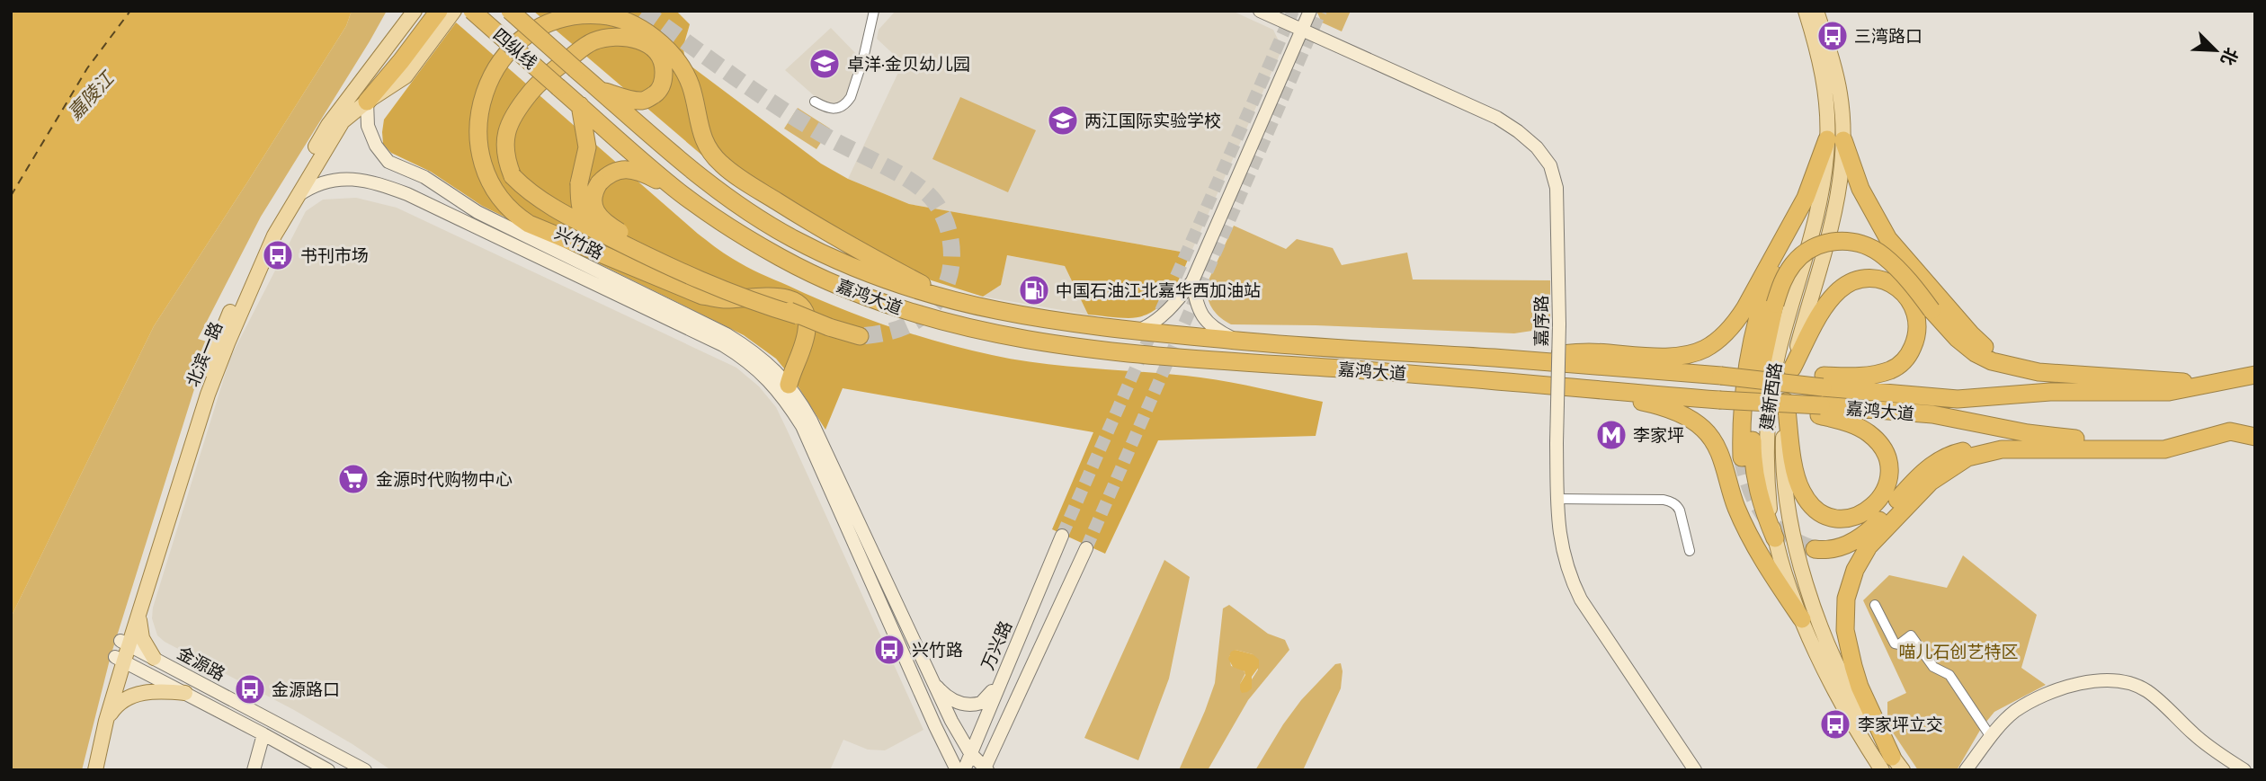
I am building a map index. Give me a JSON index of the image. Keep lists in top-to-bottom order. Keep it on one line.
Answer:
{"streets":{"highway":["四纵线","嘉鸿大道"],"main road":["北滨一路","建新西路"],"street":["兴竹路","嘉序路","万兴路","金源路"]},"crossings":[["四纵线","嘉鸿大道"],["兴竹路","北滨一路"],["兴竹路","万兴路"],["北滨一路","金源路"]],"water":["嘉陵江"],"parks":["喵儿石创艺特区"],"places":{"bus stop":["三湾路口","书刊市场","兴竹路","金源路口","李家坪立交"],"school or university":["卓洋·金贝幼儿园","两江国际实验学校"],"fuel station":["中国石油江北嘉华西加油站"],"metro station":["李家坪"],"supermarket":["金源时代购物中心"]},"north":"bottom right"}
